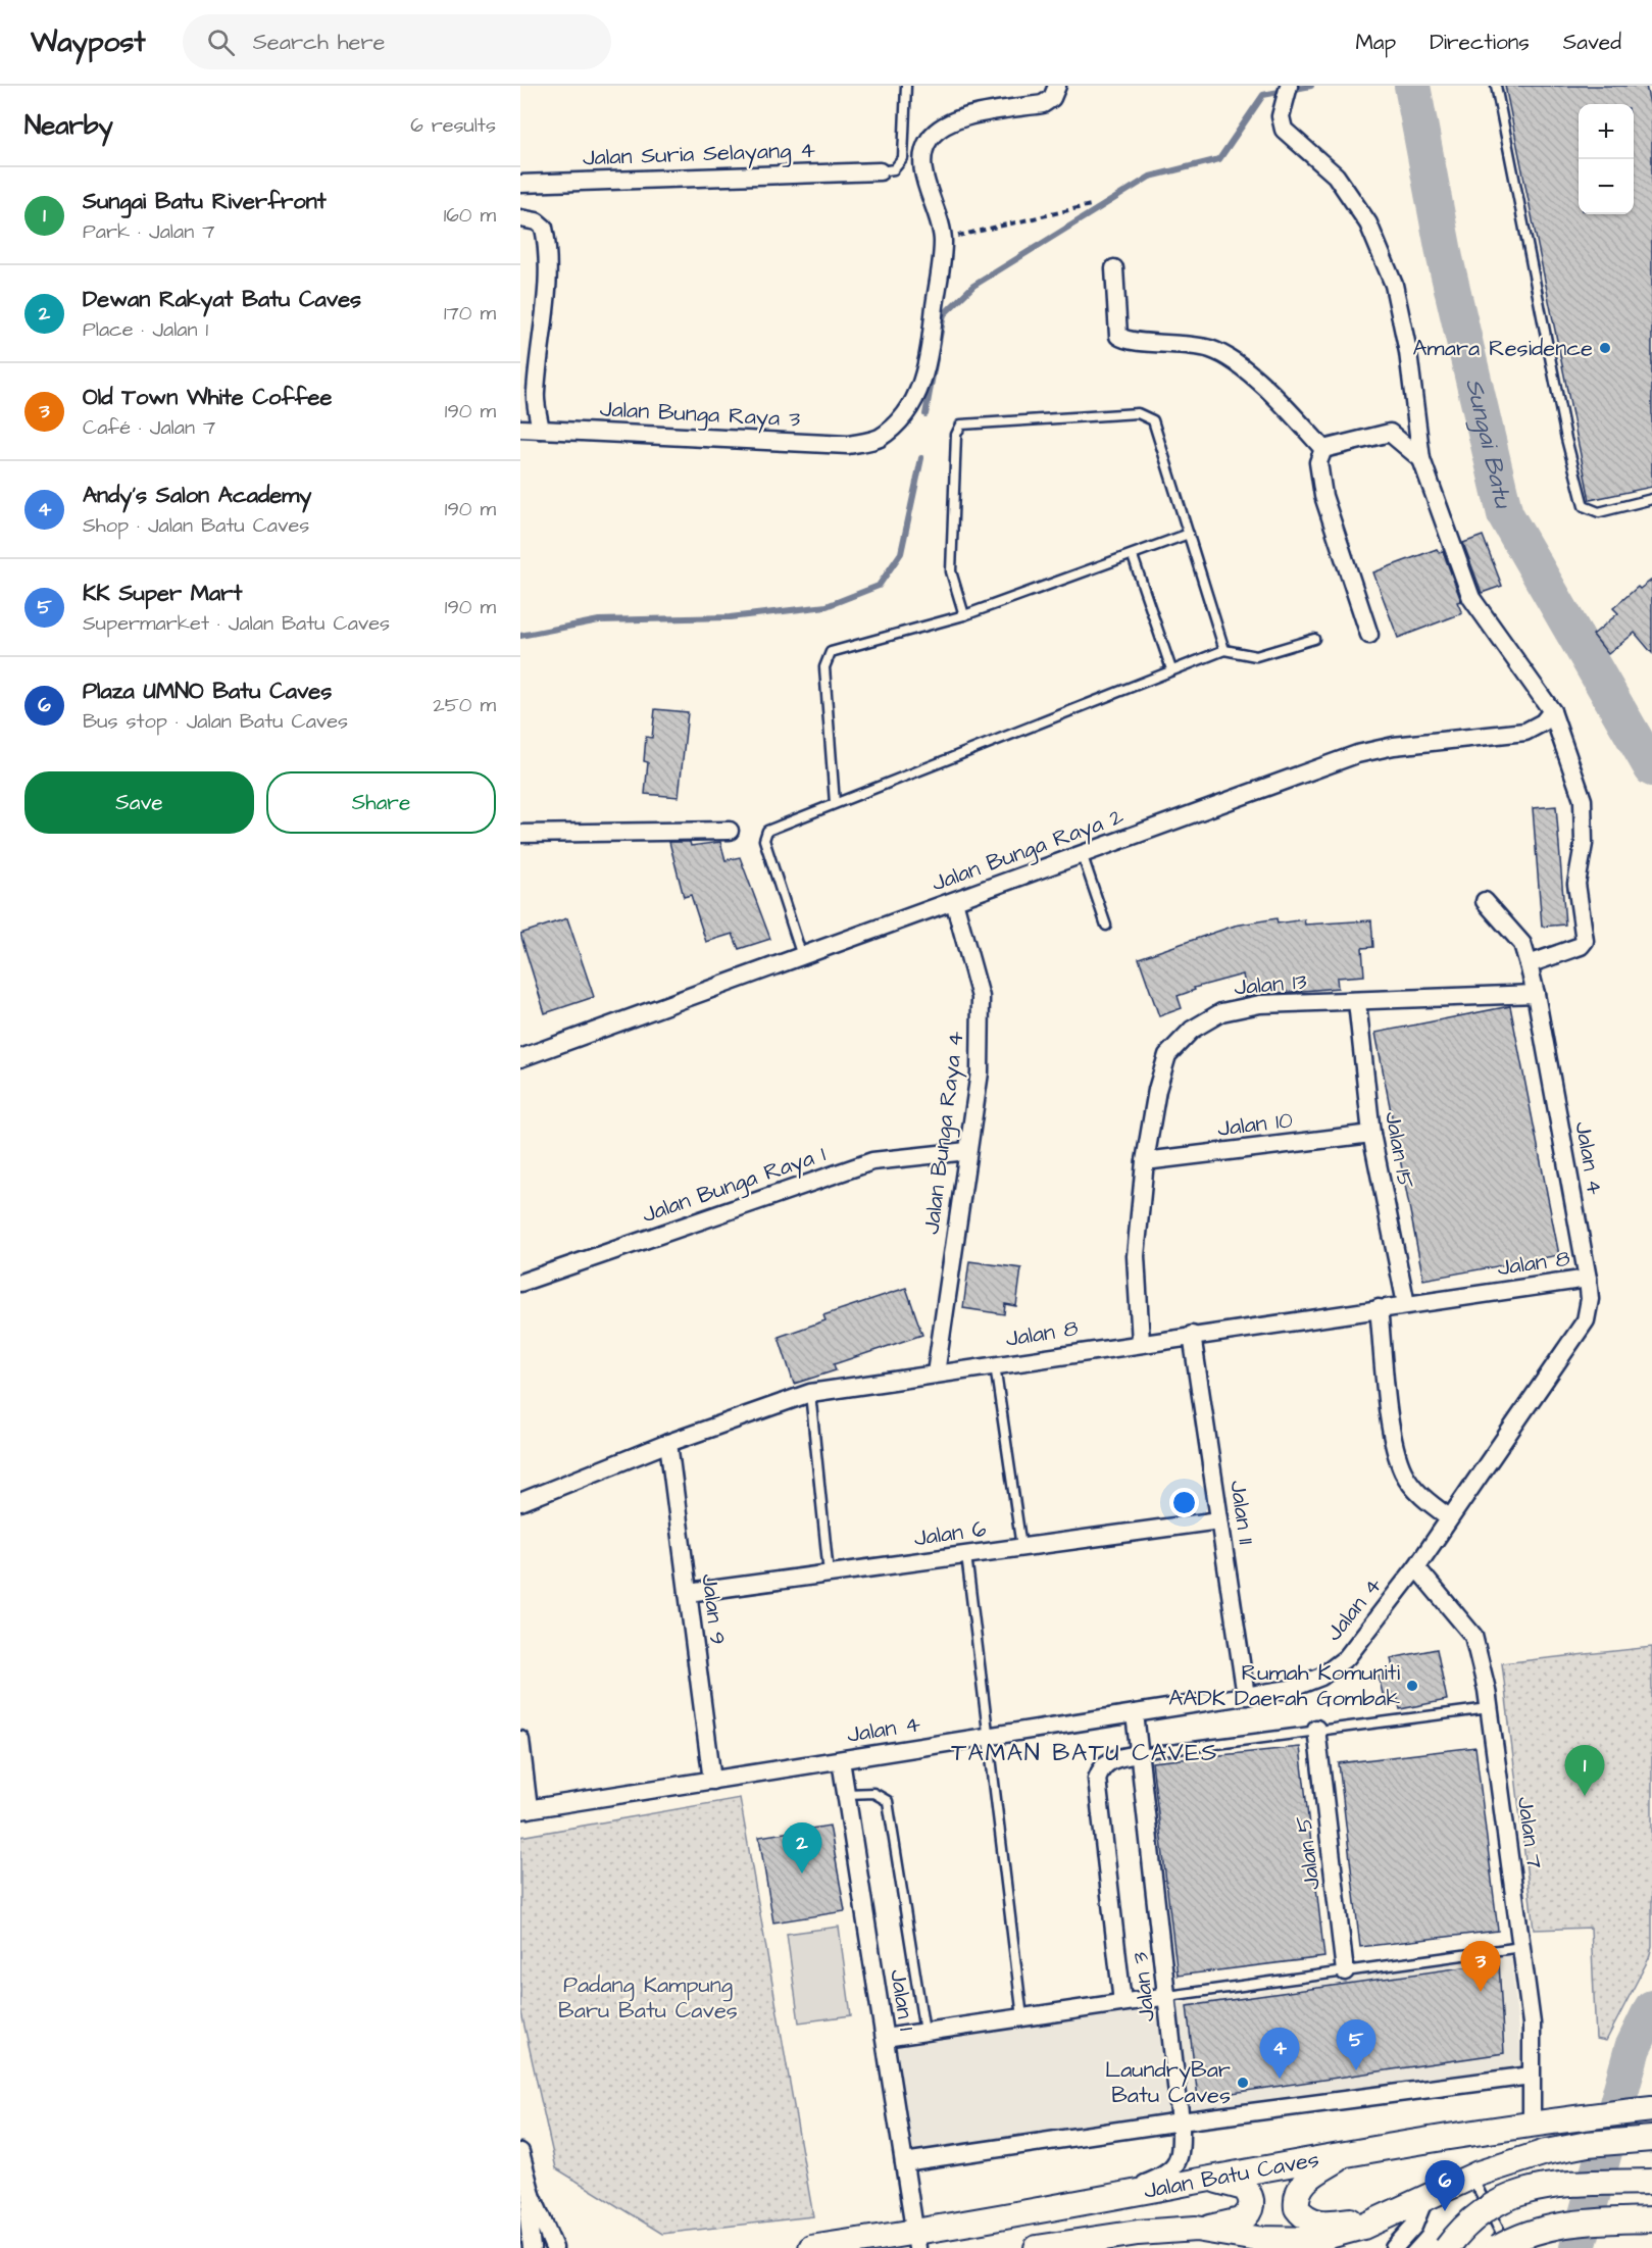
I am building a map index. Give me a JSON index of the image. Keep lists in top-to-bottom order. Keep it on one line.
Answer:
{"streets":{"main road":["Jalan Batu Caves"],"street":["Jalan Suria Selayang 4","Jalan Bunga Raya 3","Jalan Bunga Raya 2","Jalan 13","Jalan 10","Jalan Bunga Raya 4","Jalan 15","Jalan 4","Jalan Bunga Raya 1","Jalan 8","Jalan 11","Jalan 6","Jalan 9","Jalan 7","Jalan 5","Jalan 3","Jalan 1"]},"crossings":[["Jalan Bunga Raya 2","Jalan Bunga Raya 4"],["Jalan 13","Jalan 10"],["Jalan 13","Jalan 15"],["Jalan 13","Jalan 4"],["Jalan 13","Jalan 8"],["Jalan 10","Jalan 15"],["Jalan Bunga Raya 4","Jalan Bunga Raya 1"],["Jalan Bunga Raya 4","Jalan 8"],["Jalan 15","Jalan 8"],["Jalan 4","Jalan 8"],["Jalan 4","Jalan 11"],["Jalan 4","Jalan 9"],["Jalan 4","Jalan 7"],["Jalan 4","Jalan 3"],["Jalan 4","Jalan 1"],["Jalan 8","Jalan 11"],["Jalan 8","Jalan 9"],["Jalan 11","Jalan 6"],["Jalan 6","Jalan 9"],["Jalan 7","Jalan Batu Caves"],["Jalan 3","Jalan Batu Caves"],["Jalan 1","Jalan Batu Caves"]],"districts":["TAMAN BATU CAVES"],"water":["Sungai Batu"],"parks":["Padang Kampung Baru Batu Caves"],"places":["Amara Residence","Rumah Komuniti AADK Daerah Gombak","LaundryBar Batu Caves"],"page":{"header":"Waypost","search":"Search here","nav":["Map","Directions","Saved"],"heading":["Nearby","6 results"],"map_buttons":["+","−"],"list":[{"mark":"1","name":"Sungai Batu Riverfront","note":"Park · Jalan 7","value":"160 m"},{"mark":"2","name":"Dewan Rakyat Batu Caves","note":"Place · Jalan 1","value":"170 m"},{"mark":"3","name":"Old Town White Coffee","note":"Café · Jalan 7","value":"190 m"},{"mark":"4","name":"Andy's Salon Academy","note":"Shop · Jalan Batu Caves","value":"190 m"},{"mark":"5","name":"KK Super Mart","note":"Supermarket · Jalan Batu Caves","value":"190 m"},{"mark":"6","name":"Plaza UMNO Batu Caves","note":"Bus stop · Jalan Batu Caves","value":"250 m"}],"buttons":["Save","Share"],"pins":["1","2","3","5","4","6"]}}
